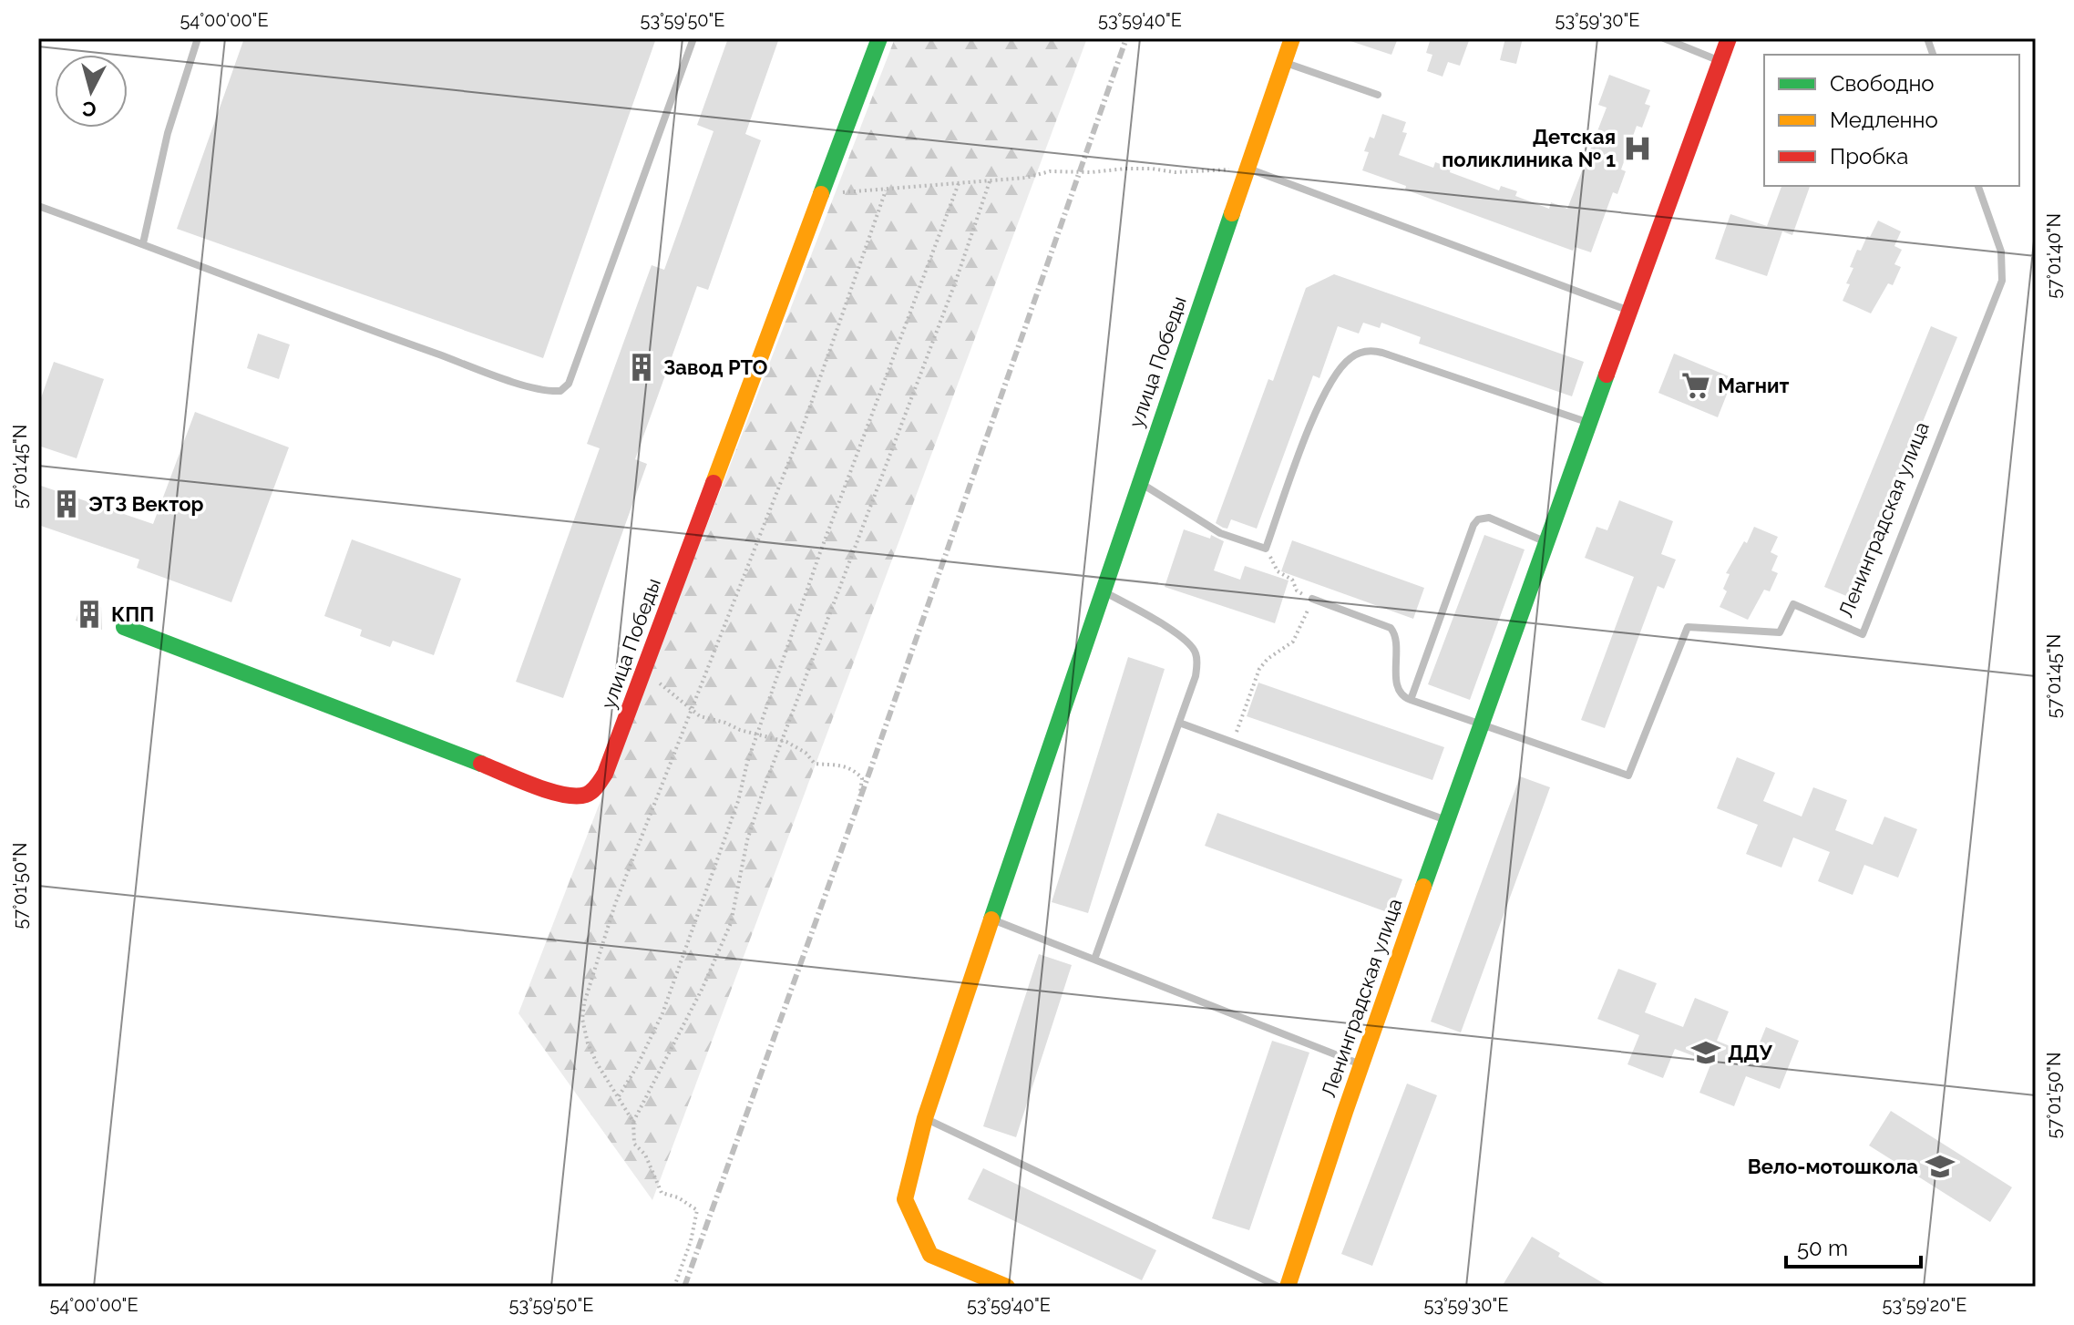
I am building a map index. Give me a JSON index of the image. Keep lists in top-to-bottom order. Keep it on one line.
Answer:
{"streets":{"street":["улица Победы","Ленинградская улица"]},"places":{"hospital":["Детская поликлиника № 1"],"building":["Завод РТО","ЭТЗ Вектор","КПП"],"supermarket":["Магнит"],"school or university":["ДДУ","Вело-мотошкола"]},"legend":["Свободно","Медленно","Пробка"],"scale_bar":"50 m","north":"bottom","coordinates":["54°00'00\"E","53°59'50\"E","53°59'40\"E","53°59'30\"E","57°01'40\"N","57°01'45\"N","57°01'50\"N","53°59'20\"E"]}
